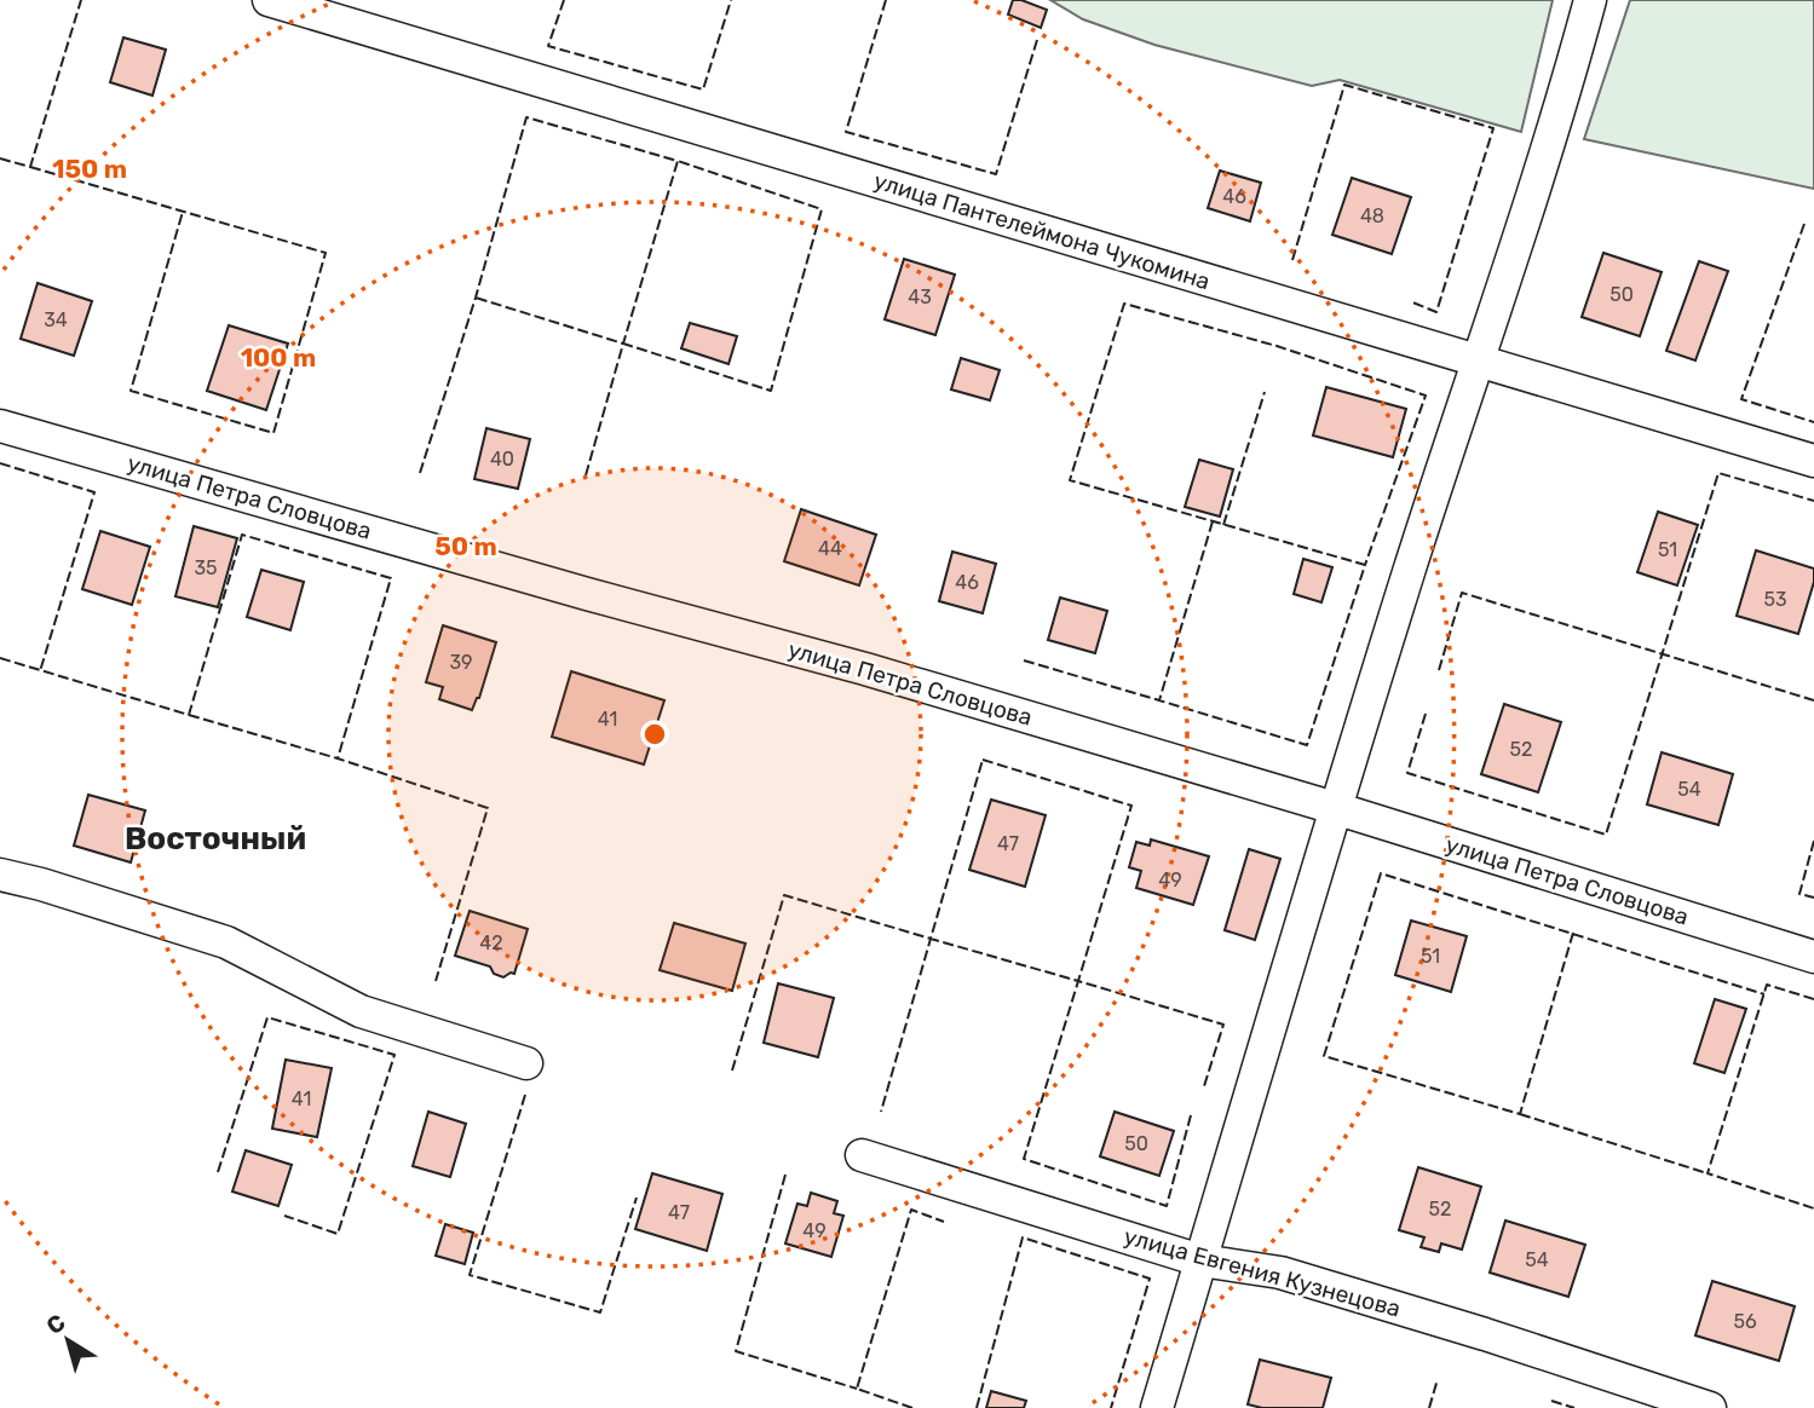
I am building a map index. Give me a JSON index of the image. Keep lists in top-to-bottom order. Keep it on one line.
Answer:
{"streets":{"street":["улица Пантелеймона Чукомина","улица Петра Словцова","улица Евгения Кузнецова"]},"districts":["Восточный"],"house_numbers":["46","48","50","43","34","40","44","51","35","46","53","39","41","52","54","47","49","42","51","41","50","52","47","49","54","56"],"north":"top left","rings":["150 m","100 m","50 m"]}
